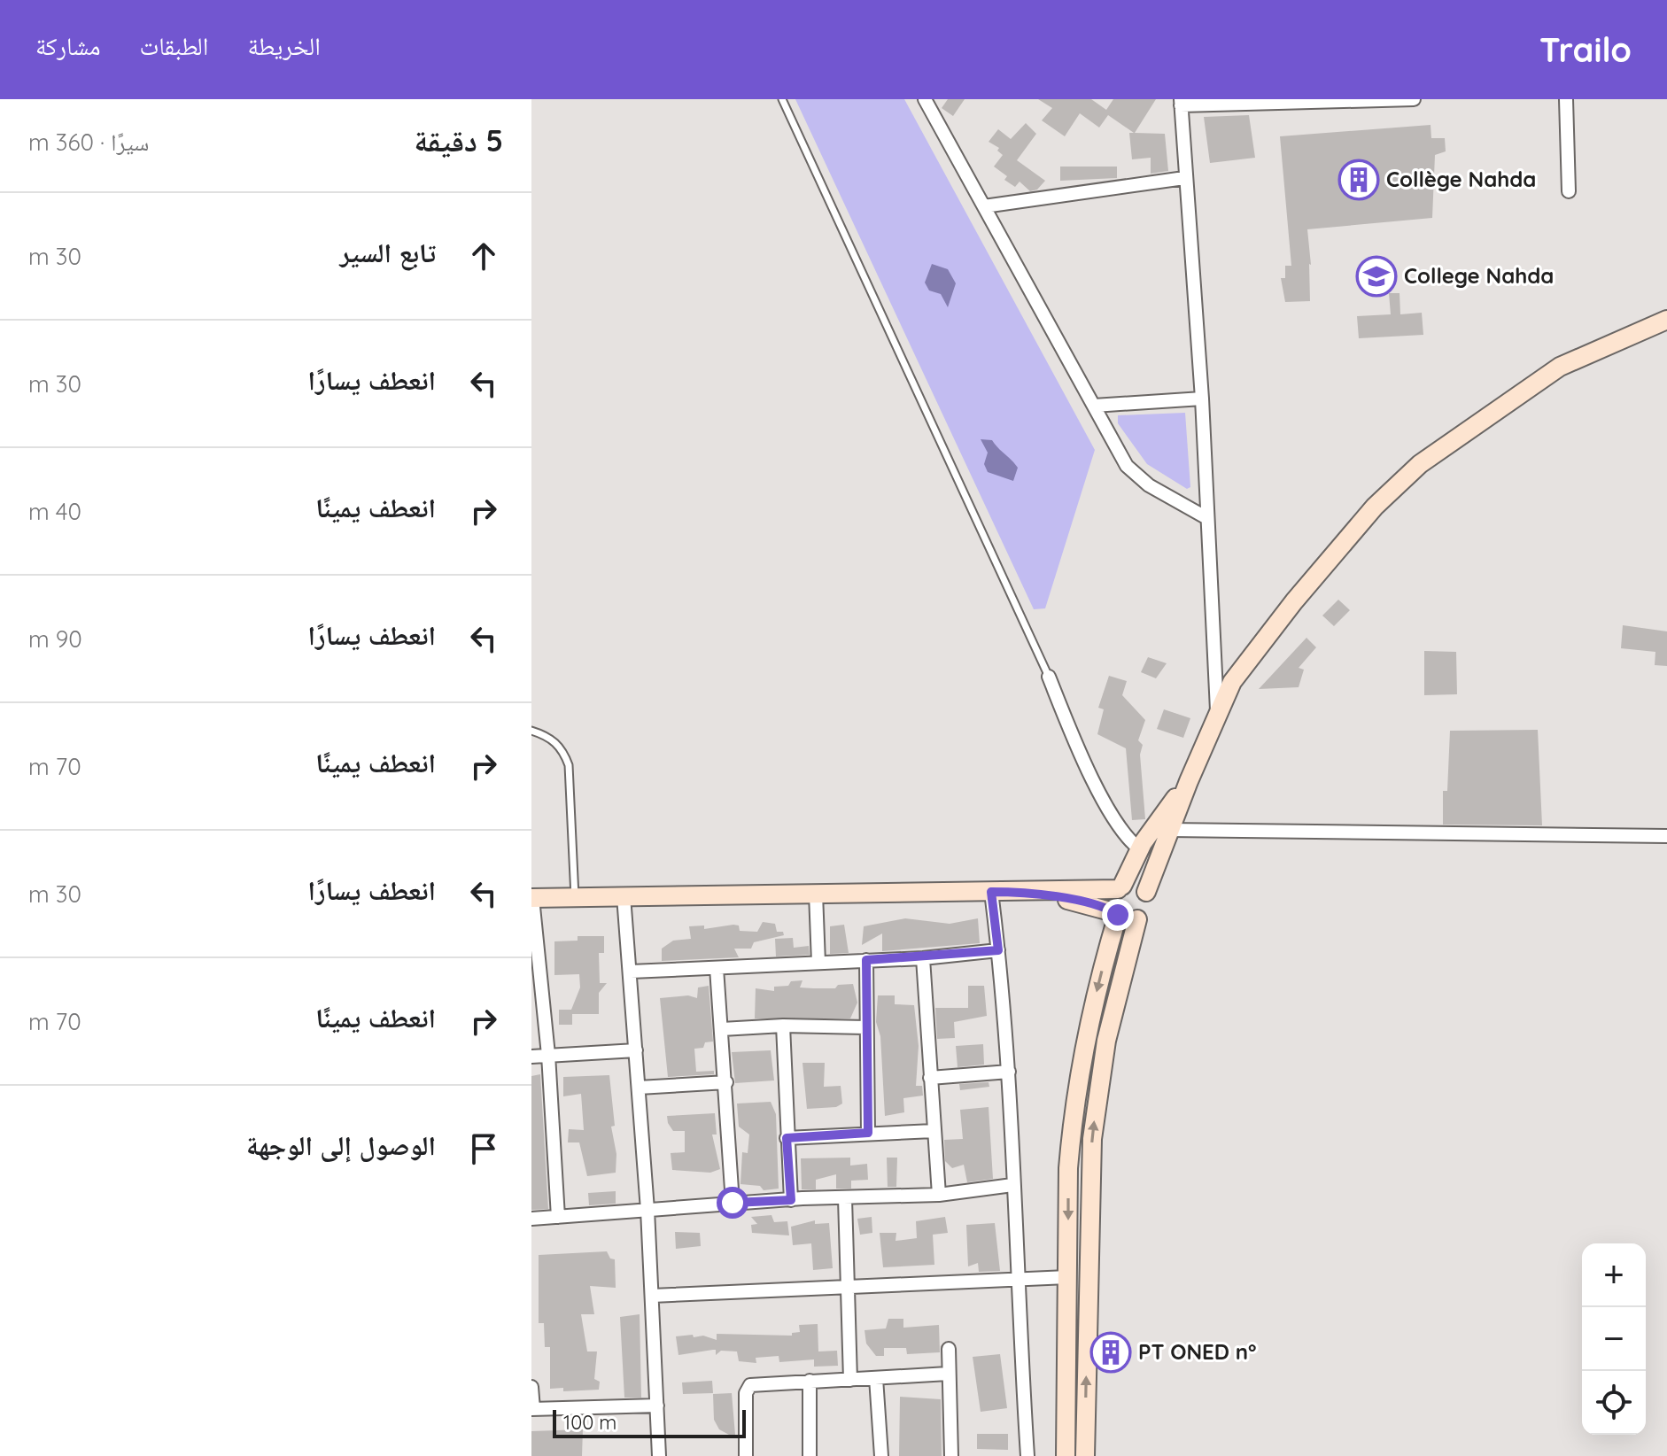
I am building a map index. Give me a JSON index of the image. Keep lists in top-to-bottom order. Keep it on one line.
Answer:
{"places":{"building":["Collège Nahda","PT ONED n°"],"school or university":["College Nahda"]},"scale_bar":"100 m","page":{"header":"Trailo","nav":["الخريطة","الطبقات","مشاركة"],"heading":["5 دقيقة","سيرًا · 360 m"],"list":[["تابع السير","30 m"],["انعطف يسارًا","30 m"],["انعطف يمينًا","40 m"],["انعطف يسارًا","90 m"],["انعطف يمينًا","70 m"],["انعطف يسارًا","30 m"],["انعطف يمينًا","70 m"],"الوصول إلى الوجهة"],"map_buttons":["+","−"],"scale":"100 m"}}
